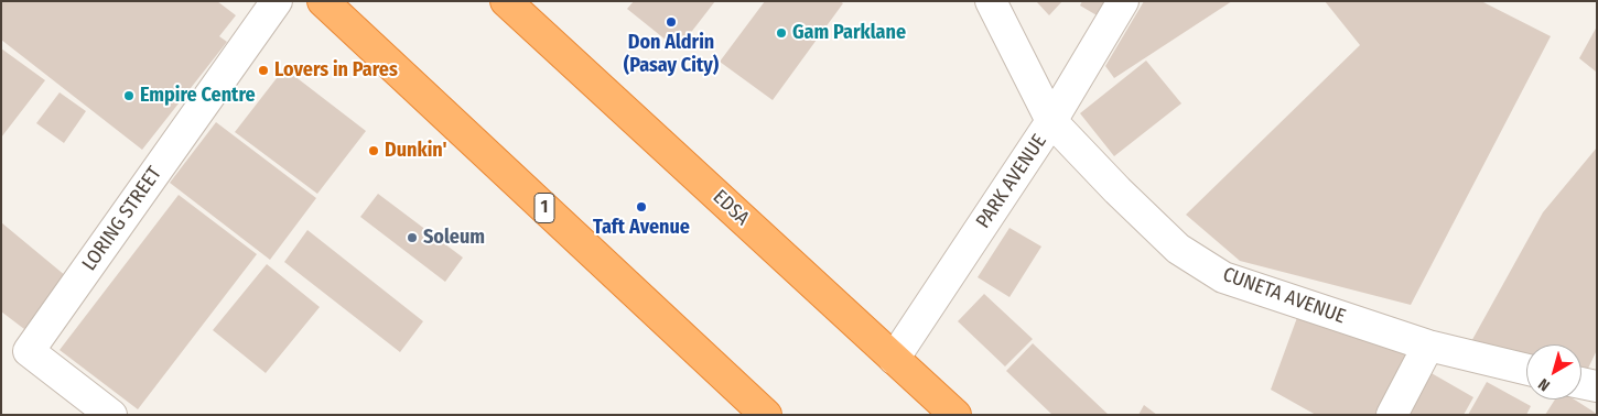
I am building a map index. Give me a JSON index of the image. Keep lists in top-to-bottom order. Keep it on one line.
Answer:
{"streets":{"highway":["1","EDSA"],"street":["PARK AVENUE","LORING STREET","CUNETA AVENUE"]},"crossings":[["PARK AVENUE","EDSA"],["PARK AVENUE","CUNETA AVENUE"]],"places":["Don Aldrin (Pasay City)","Gam Parklane","Lovers in Pares","Empire Centre","Dunkin'","Taft Avenue","Soleum"],"north":"bottom left"}
